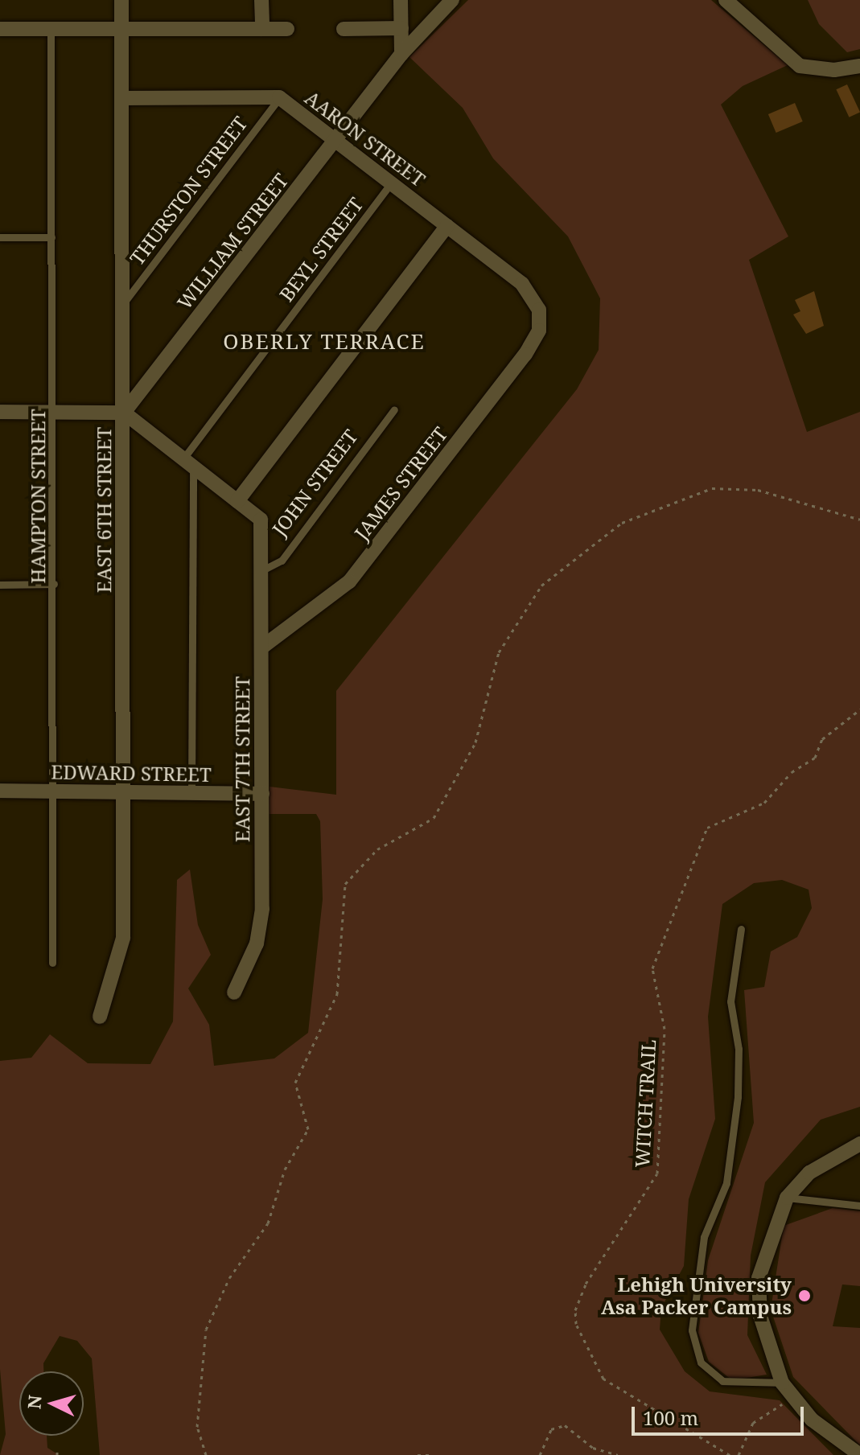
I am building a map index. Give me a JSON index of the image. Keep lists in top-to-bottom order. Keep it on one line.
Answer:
{"streets":{"street":["AARON STREET","WILLIAM STREET","JOHN STREET","JAMES STREET","EAST 6TH STREET","EAST 7TH STREET","EDWARD STREET"],"lane":["THURSTON STREET","BEYL STREET","HAMPTON STREET"],"path":["WITCH TRAIL"]},"crossings":[["AARON STREET","THURSTON STREET"],["AARON STREET","WILLIAM STREET"],["AARON STREET","BEYL STREET"],["AARON STREET","JAMES STREET"],["AARON STREET","EAST 6TH STREET"],["THURSTON STREET","EAST 6TH STREET"],["WILLIAM STREET","JOHN STREET"],["WILLIAM STREET","EAST 6TH STREET"],["BEYL STREET","JOHN STREET"],["JOHN STREET","EAST 6TH STREET"],["JOHN STREET","EAST 7TH STREET"],["JAMES STREET","EAST 7TH STREET"],["HAMPTON STREET","EDWARD STREET"],["EAST 6TH STREET","EDWARD STREET"],["EAST 7TH STREET","EDWARD STREET"]],"districts":["OBERLY TERRACE"],"places":["Lehigh University Asa Packer Campus"],"scale_bar":"100 m","north":"left"}
